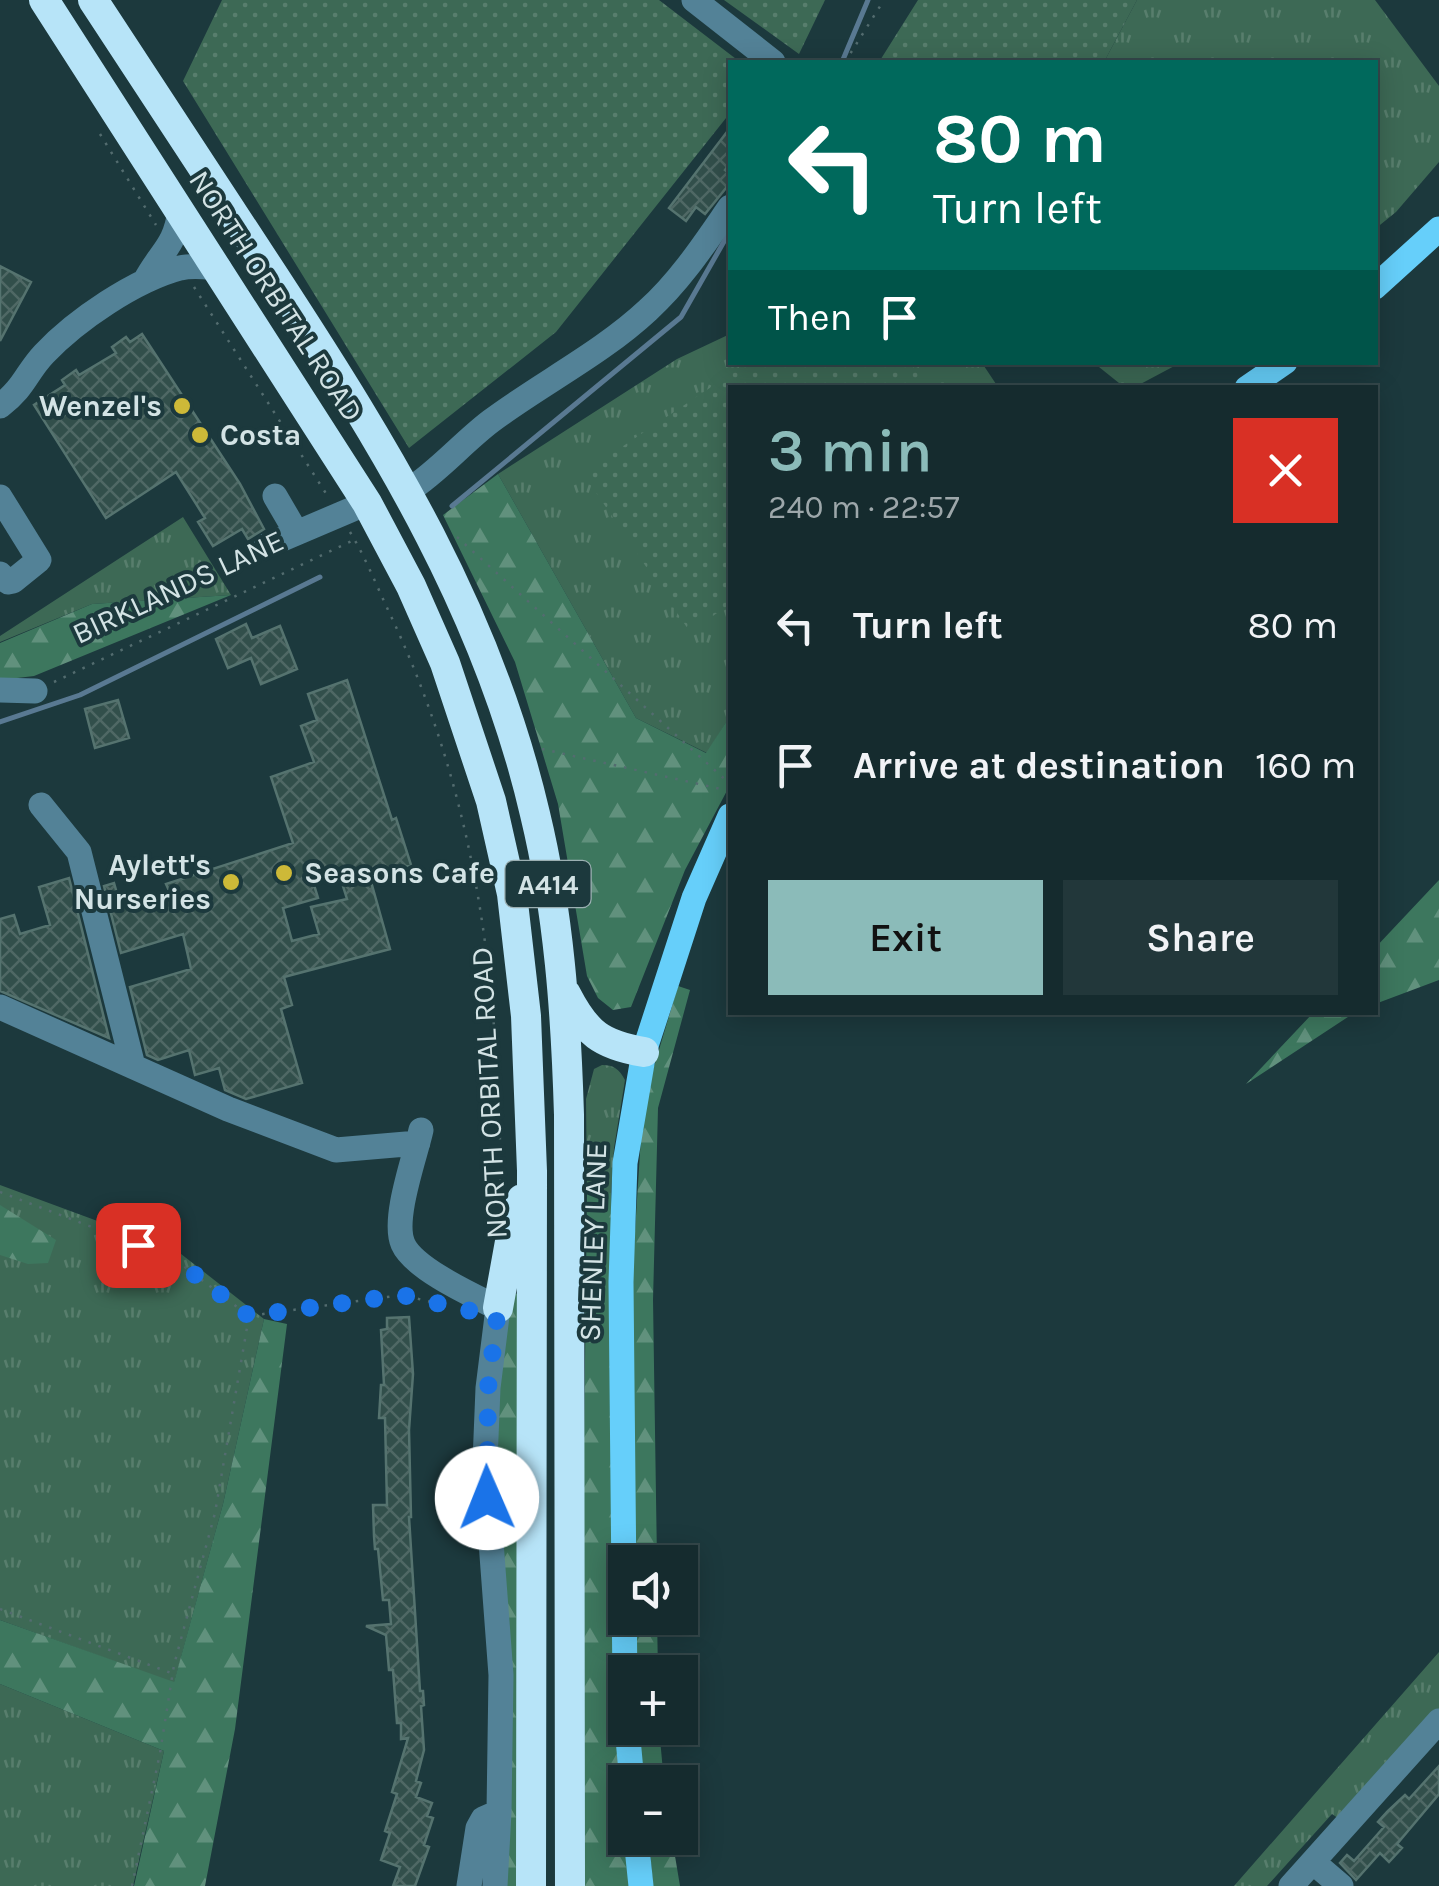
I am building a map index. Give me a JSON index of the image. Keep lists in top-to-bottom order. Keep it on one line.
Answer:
{"streets":{"highway":["NORTH ORBITAL ROAD","A414"],"main road":["SHENLEY LANE"],"path":["BIRKLANDS LANE"]},"places":["Wenzel's","Costa","Seasons Cafe","Aylett's Nurseries"],"page":{"turn":["80 m","Turn left"],"then":"Then","heading":["3 min","240 m · 22:57"],"list":[{"name":"Turn left","value":"80 m"},{"name":"Arrive at destination","value":"160 m"}],"buttons":["Exit","Share"],"map_buttons":["+","−"]}}
